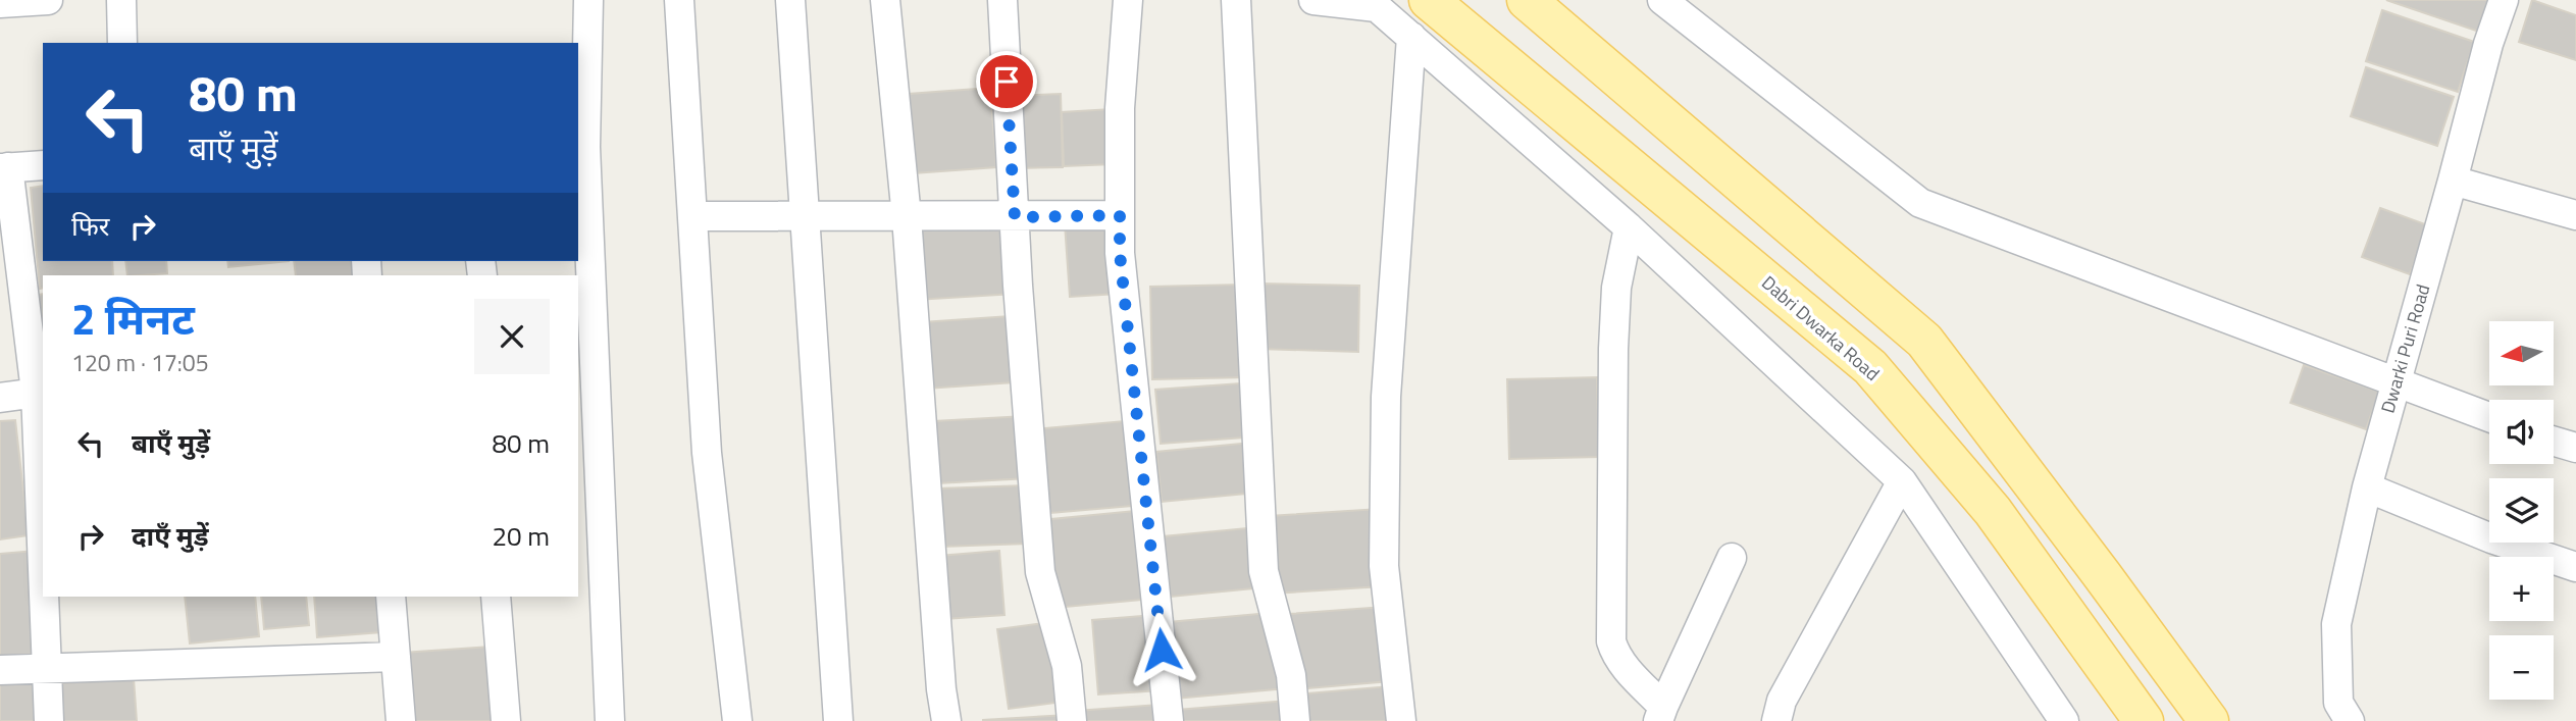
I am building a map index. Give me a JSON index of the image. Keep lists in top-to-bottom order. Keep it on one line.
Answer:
{"streets":{"main road":["Dabri Dwarka Road"],"street":["Dwarki Puri Road"]},"north":"left","page":{"turn":["80 m","बाएँ मुड़ें"],"then":"फिर","heading":["2 मिनट","120 m · 17:05"],"map_buttons":["+","−"],"list":[{"name":"बाएँ मुड़ें","value":"80 m"},{"name":"दाएँ मुड़ें","value":"20 m"}]}}
